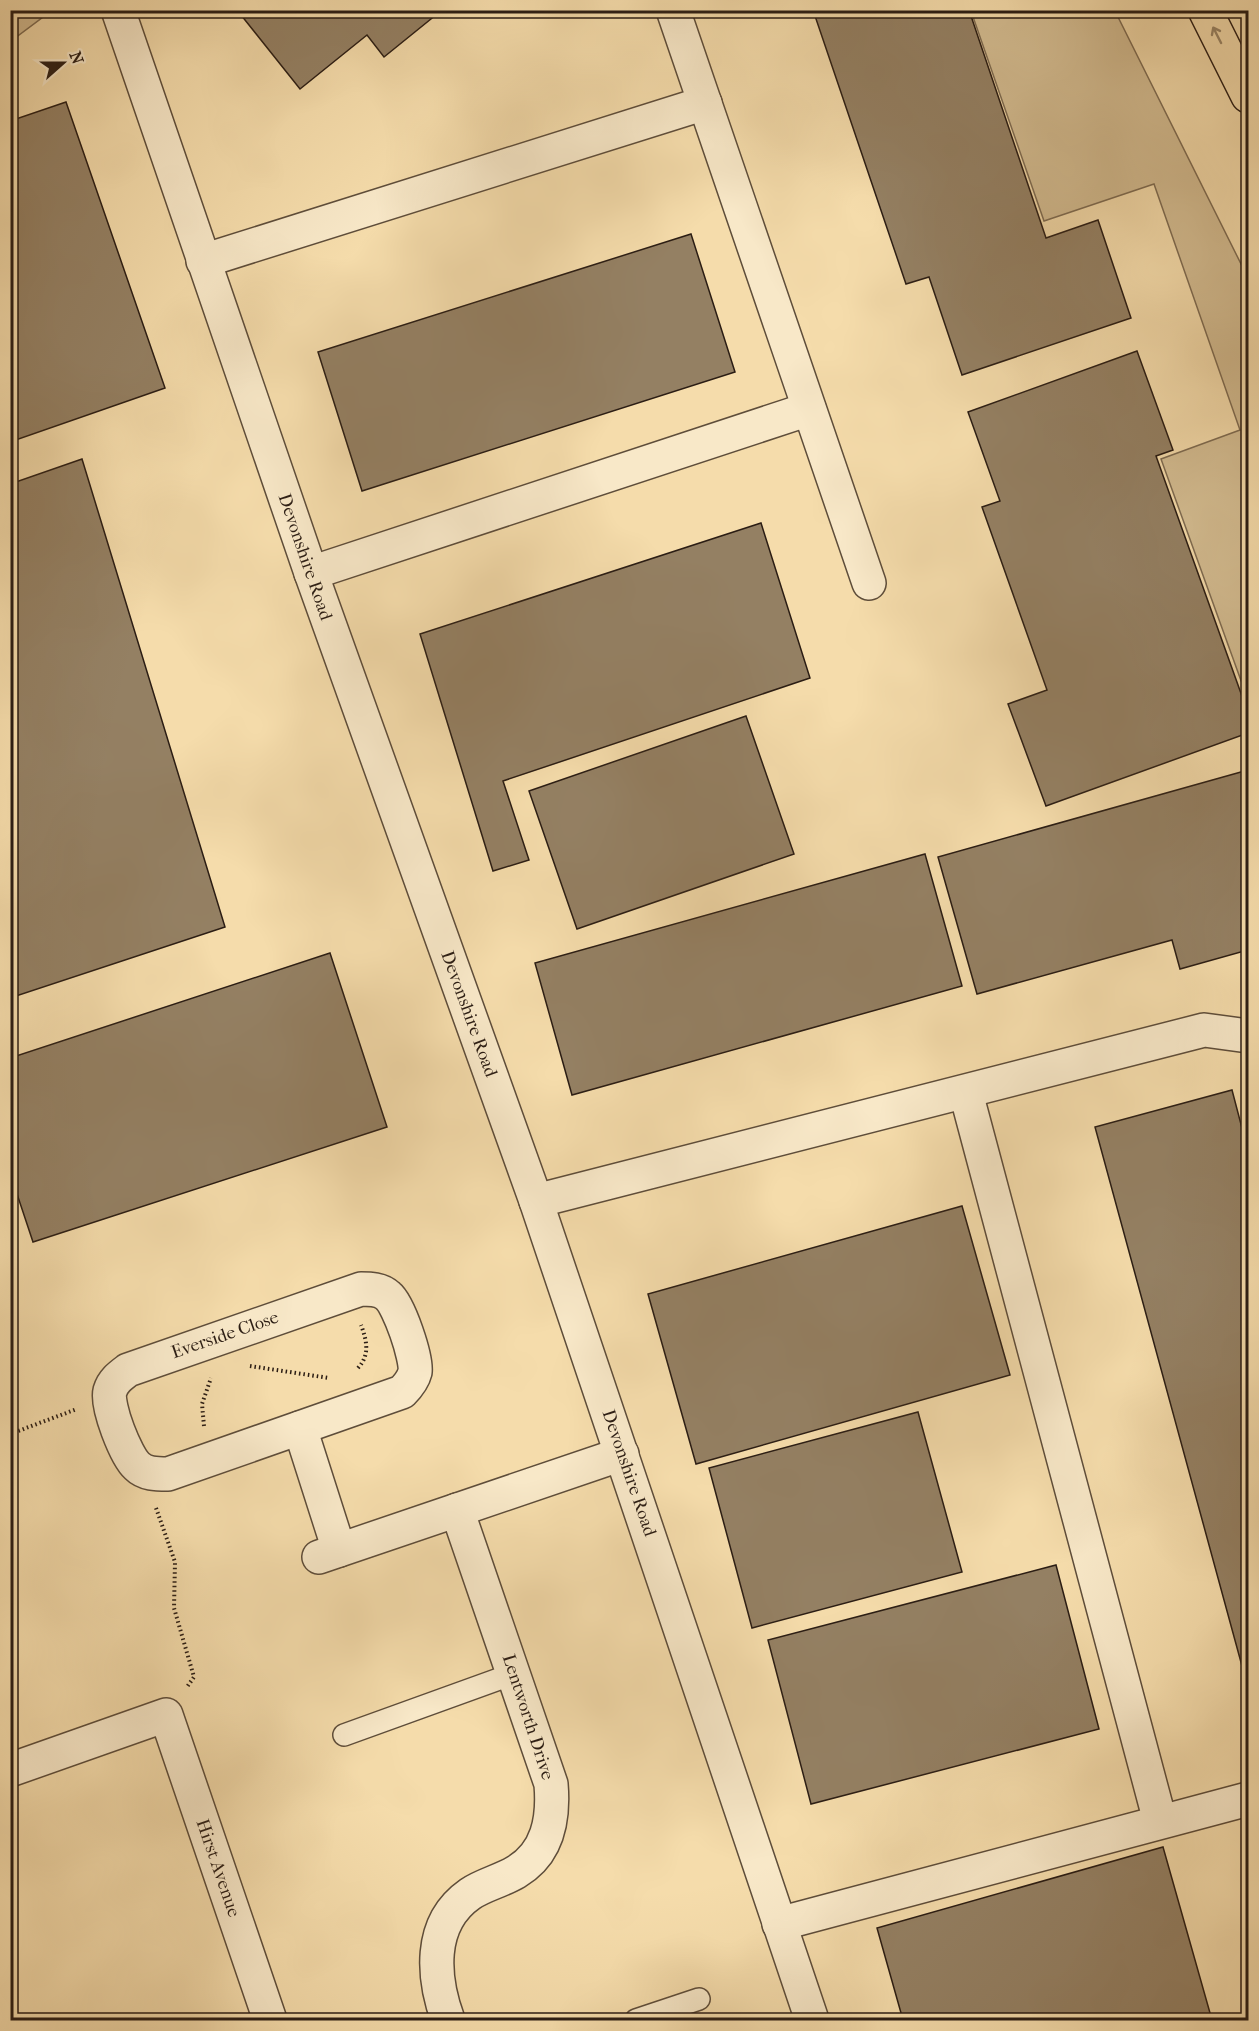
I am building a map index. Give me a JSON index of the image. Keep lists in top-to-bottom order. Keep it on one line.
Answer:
{"streets":{"street":["Devonshire Road","Everside Close","Lentworth Drive","Hirst Avenue"]},"north":"right"}
